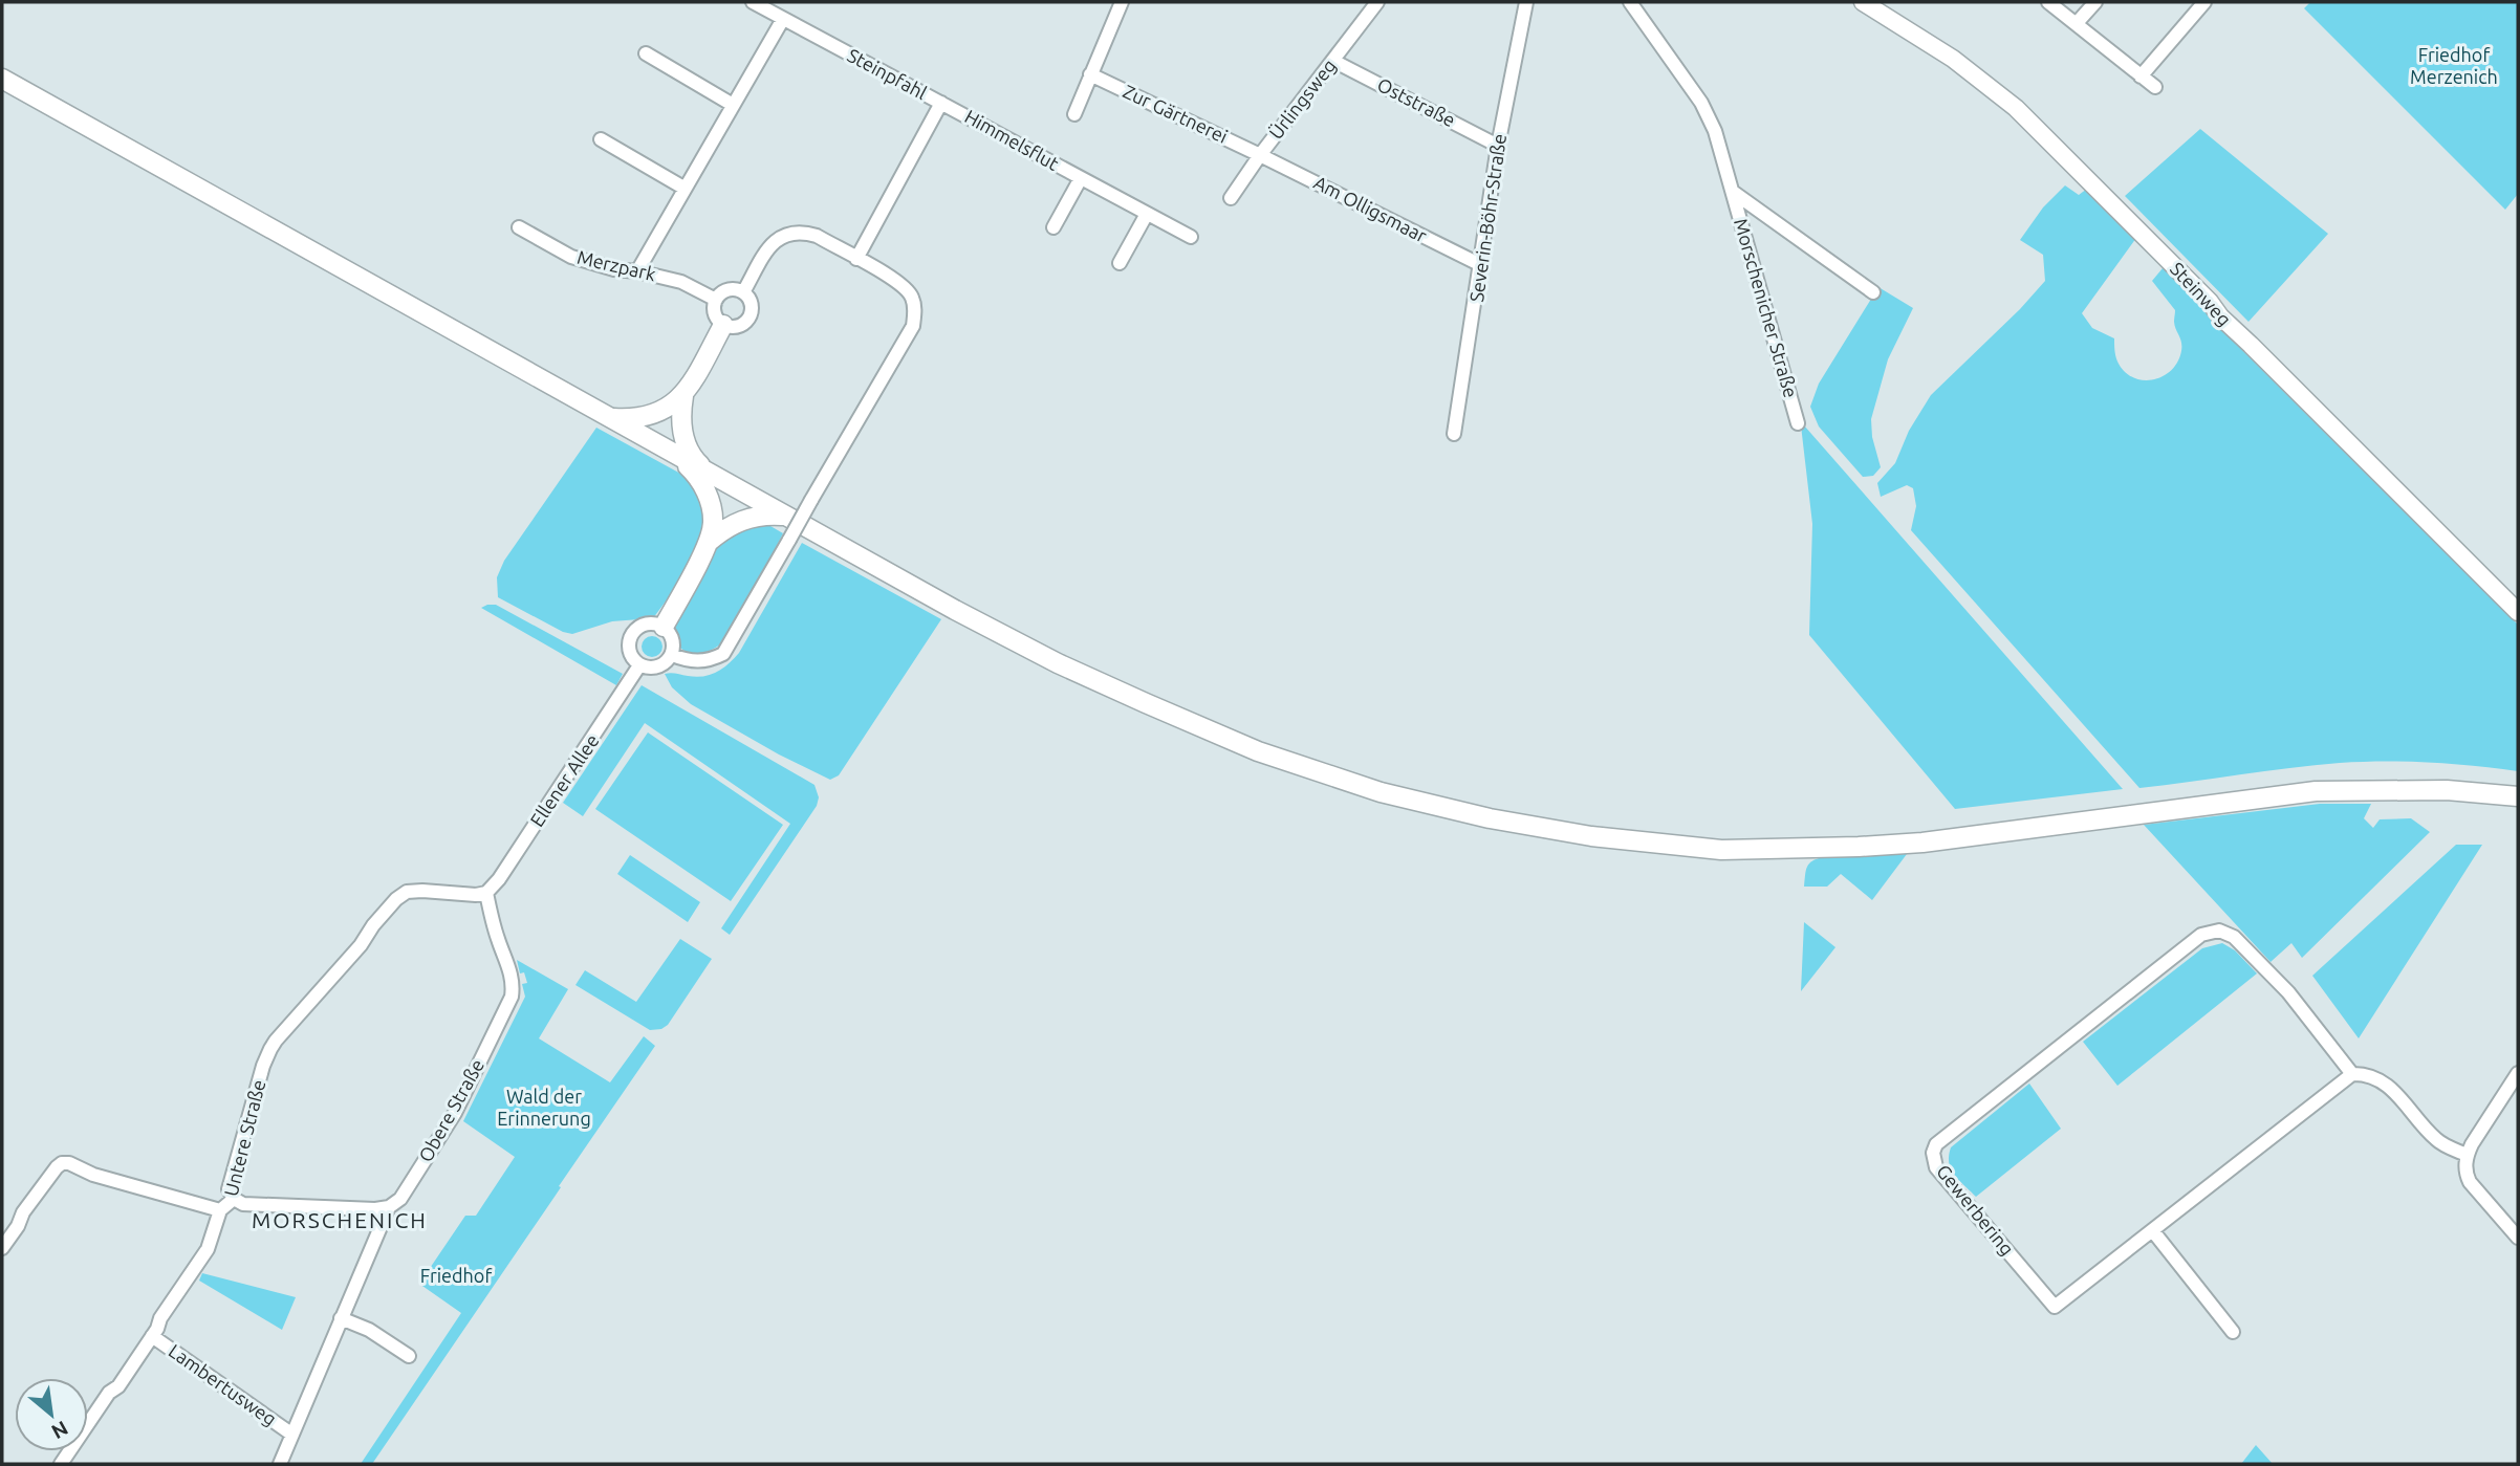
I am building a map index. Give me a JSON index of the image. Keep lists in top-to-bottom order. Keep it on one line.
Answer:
{"streets":{"street":["Steinpfahl","Ürlingsweg","Oststraße","Zur Gärtnerei","Himmelsflut","Am Olligsmaar","Severin-Böhr-Straße","Merzpark","Steinweg","Morschenicher Straße","Ellener Allee","Obere Straße","Untere Straße","Gewerbering","Lambertusweg"]},"crossings":[["Steinpfahl","Himmelsflut"],["Ürlingsweg","Oststraße"],["Ürlingsweg","Zur Gärtnerei"],["Ürlingsweg","Am Olligsmaar"],["Oststraße","Severin-Böhr-Straße"],["Zur Gärtnerei","Am Olligsmaar"],["Am Olligsmaar","Severin-Böhr-Straße"],["Ellener Allee","Obere Straße"],["Ellener Allee","Untere Straße"],["Obere Straße","Untere Straße"],["Obere Straße","Lambertusweg"],["Untere Straße","Lambertusweg"]],"districts":["MORSCHENICH"],"parks":["Friedhof Merzenich","Wald der Erinnerung","Friedhof"],"north":"bottom right"}
